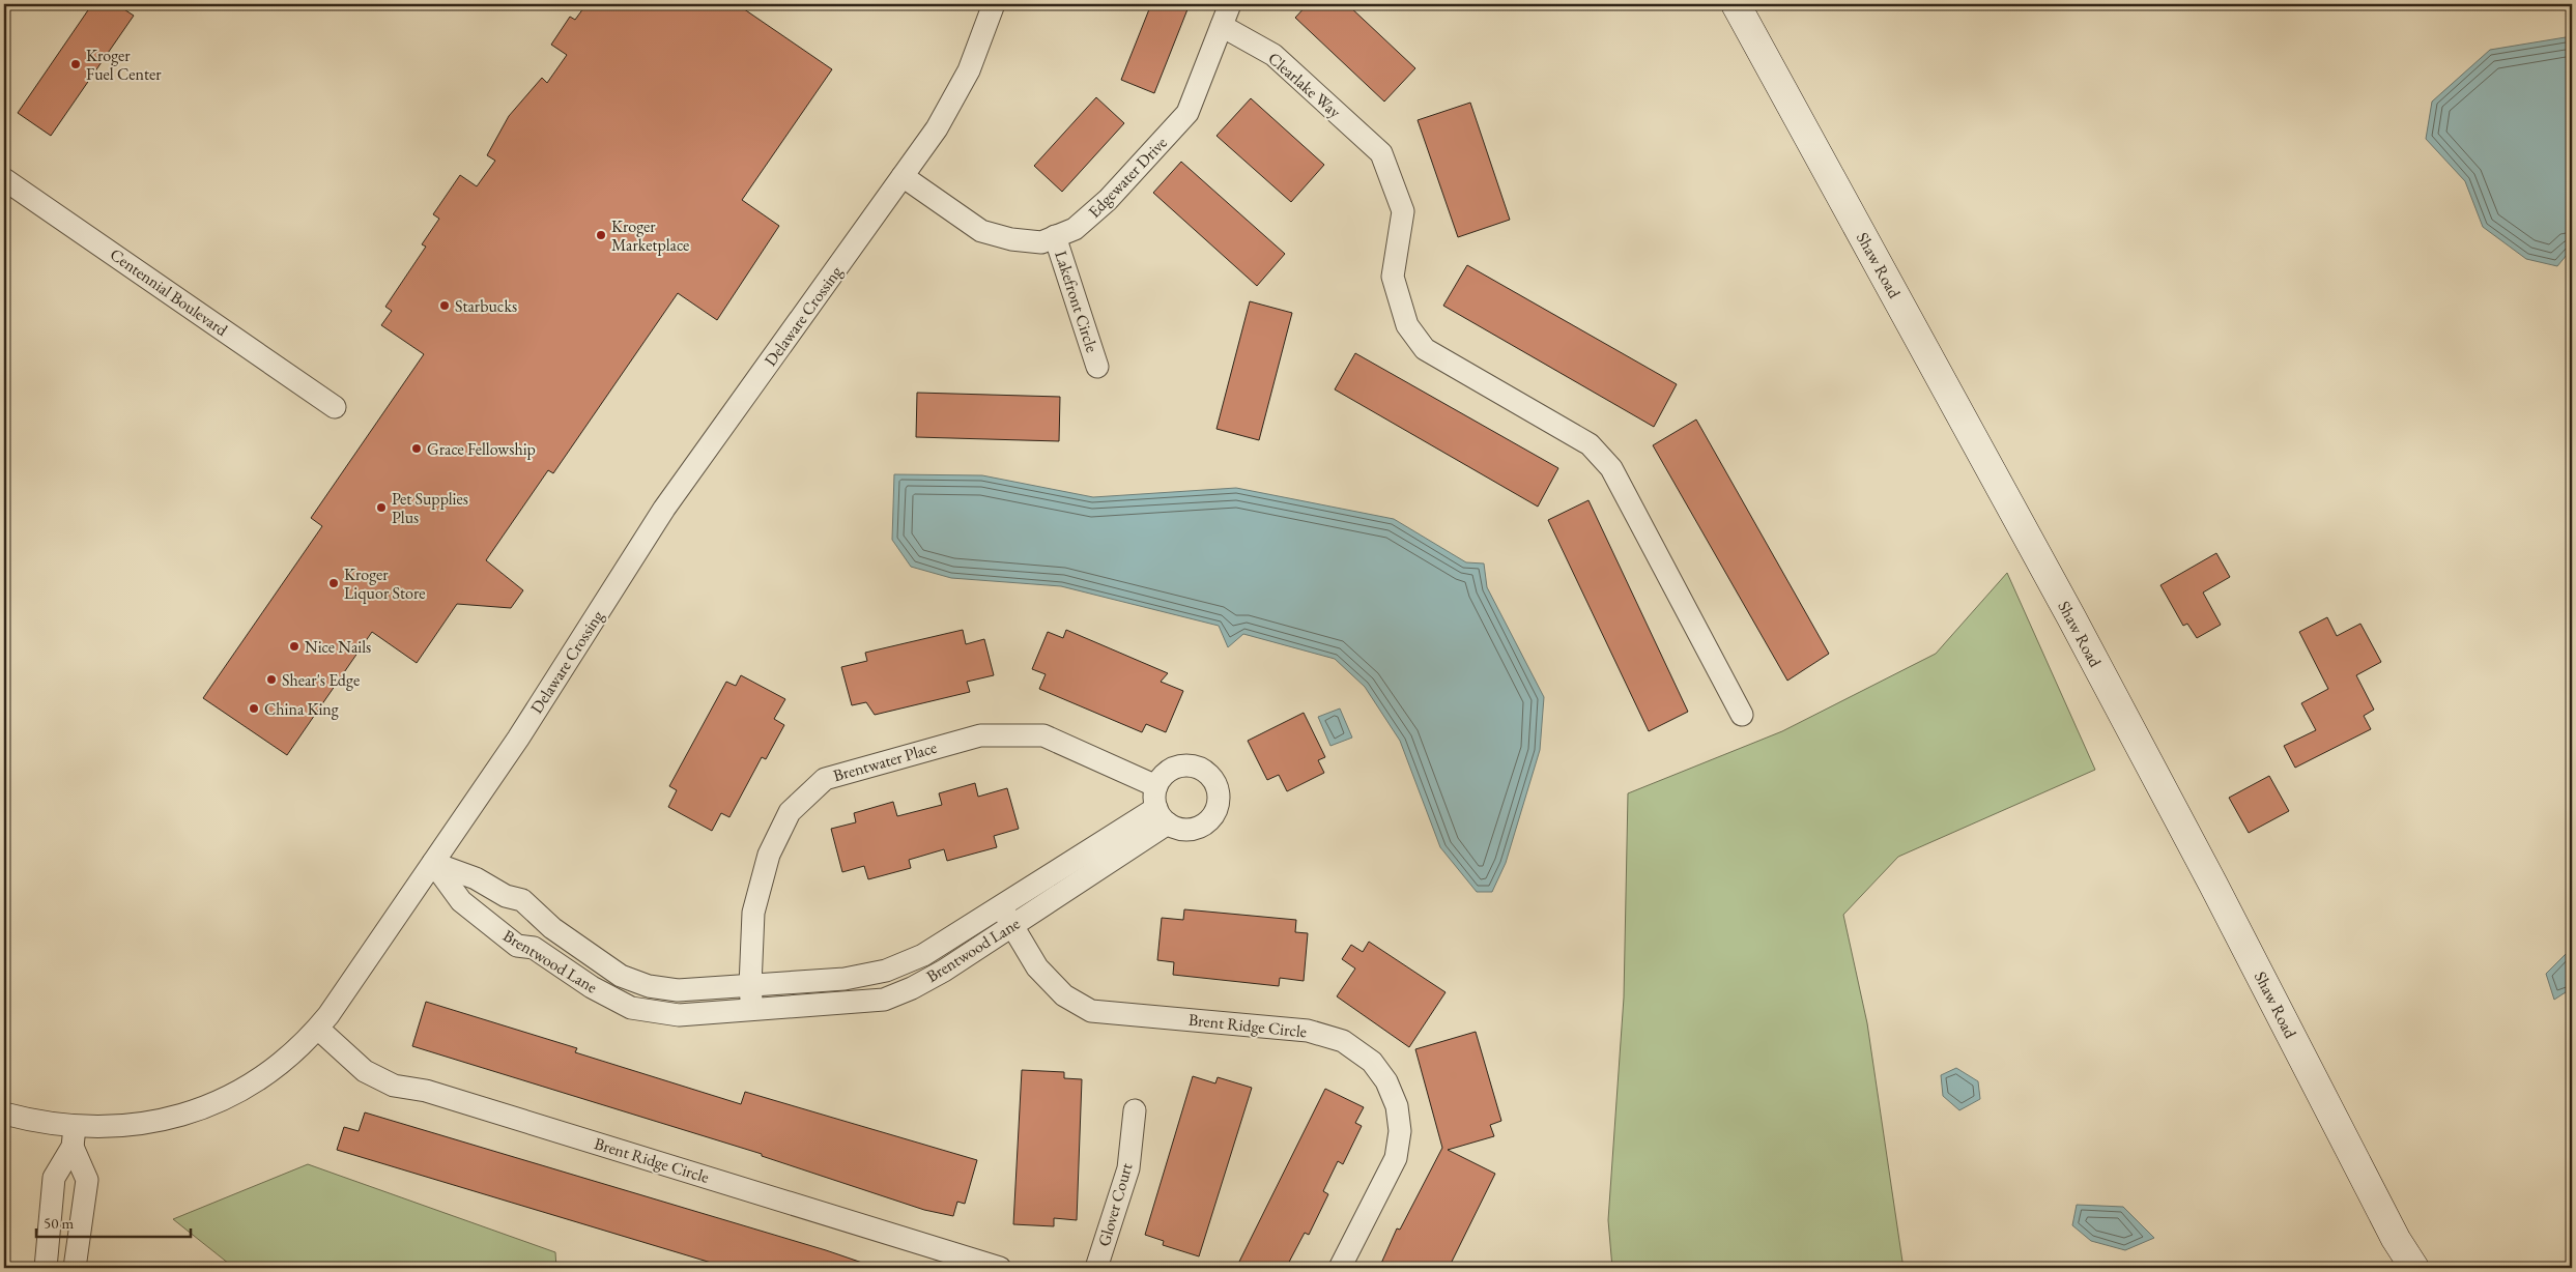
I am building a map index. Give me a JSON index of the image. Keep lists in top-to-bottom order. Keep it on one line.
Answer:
{"streets":{"main road":["Shaw Road"],"street":["Clearlake Way","Edgewater Drive","Centennial Boulevard","Lakefront Circle","Delaware Crossing","Brentwater Place","Brentwood Lane","Brent Ridge Circle","Glover Court"]},"crossings":[["Clearlake Way","Edgewater Drive"],["Edgewater Drive","Lakefront Circle"],["Edgewater Drive","Delaware Crossing"],["Delaware Crossing","Brentwood Lane"],["Delaware Crossing","Brent Ridge Circle"],["Brentwater Place","Brentwood Lane"],["Brentwood Lane","Brent Ridge Circle"]],"places":["Kroger Fuel Center","Kroger Marketplace","Starbucks","Grace Fellowship","Pet Supplies Plus","Kroger Liquor Store","Nice Nails","Shear's Edge","China King"],"scale_bar":"50 m"}
